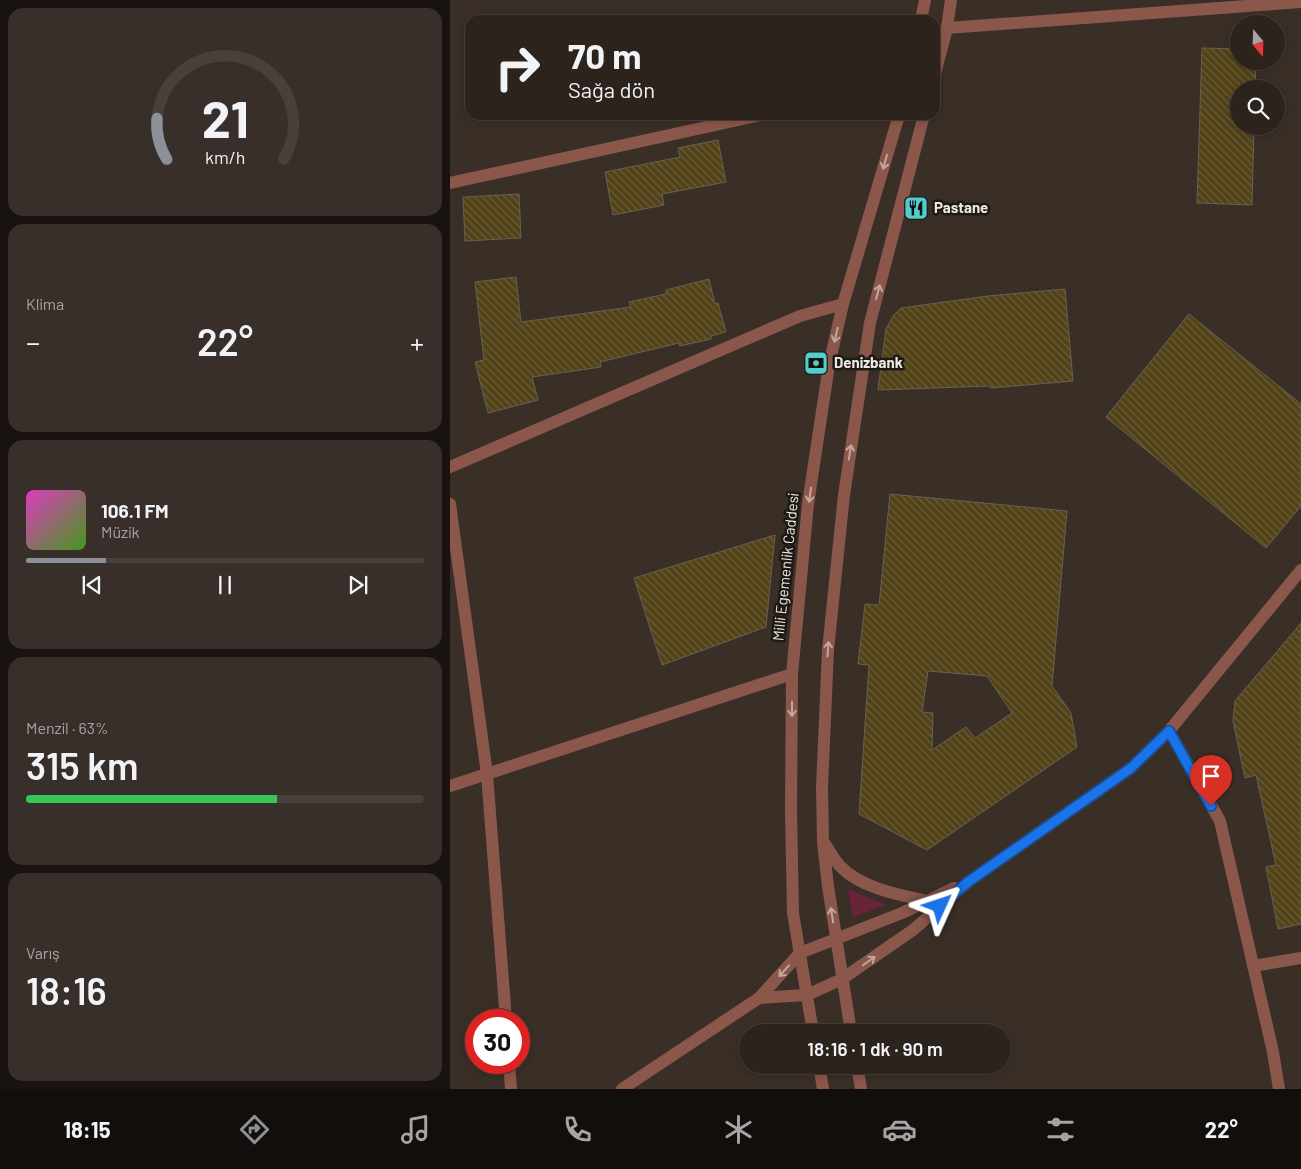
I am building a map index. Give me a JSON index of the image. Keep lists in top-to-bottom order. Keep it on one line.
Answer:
{"streets":{"street":["Milli Egemenlik Caddesi"]},"places":{"restaurant":["Pastane"],"bank":["Denizbank"]},"north":"bottom","page":{"turn":["70 m","Sağa dön"],"tile":["Klima",["Menzil · 63%","315 km"],["Varış","18:16"]],"heat":["−","22°","+"],"song":["106.1 FM","Müzik"],"limit":"30","trip":"18:16 · 1 dk · 90 m","tabs":["18:15","22°"],"gauge":["21","km/h"]}}
